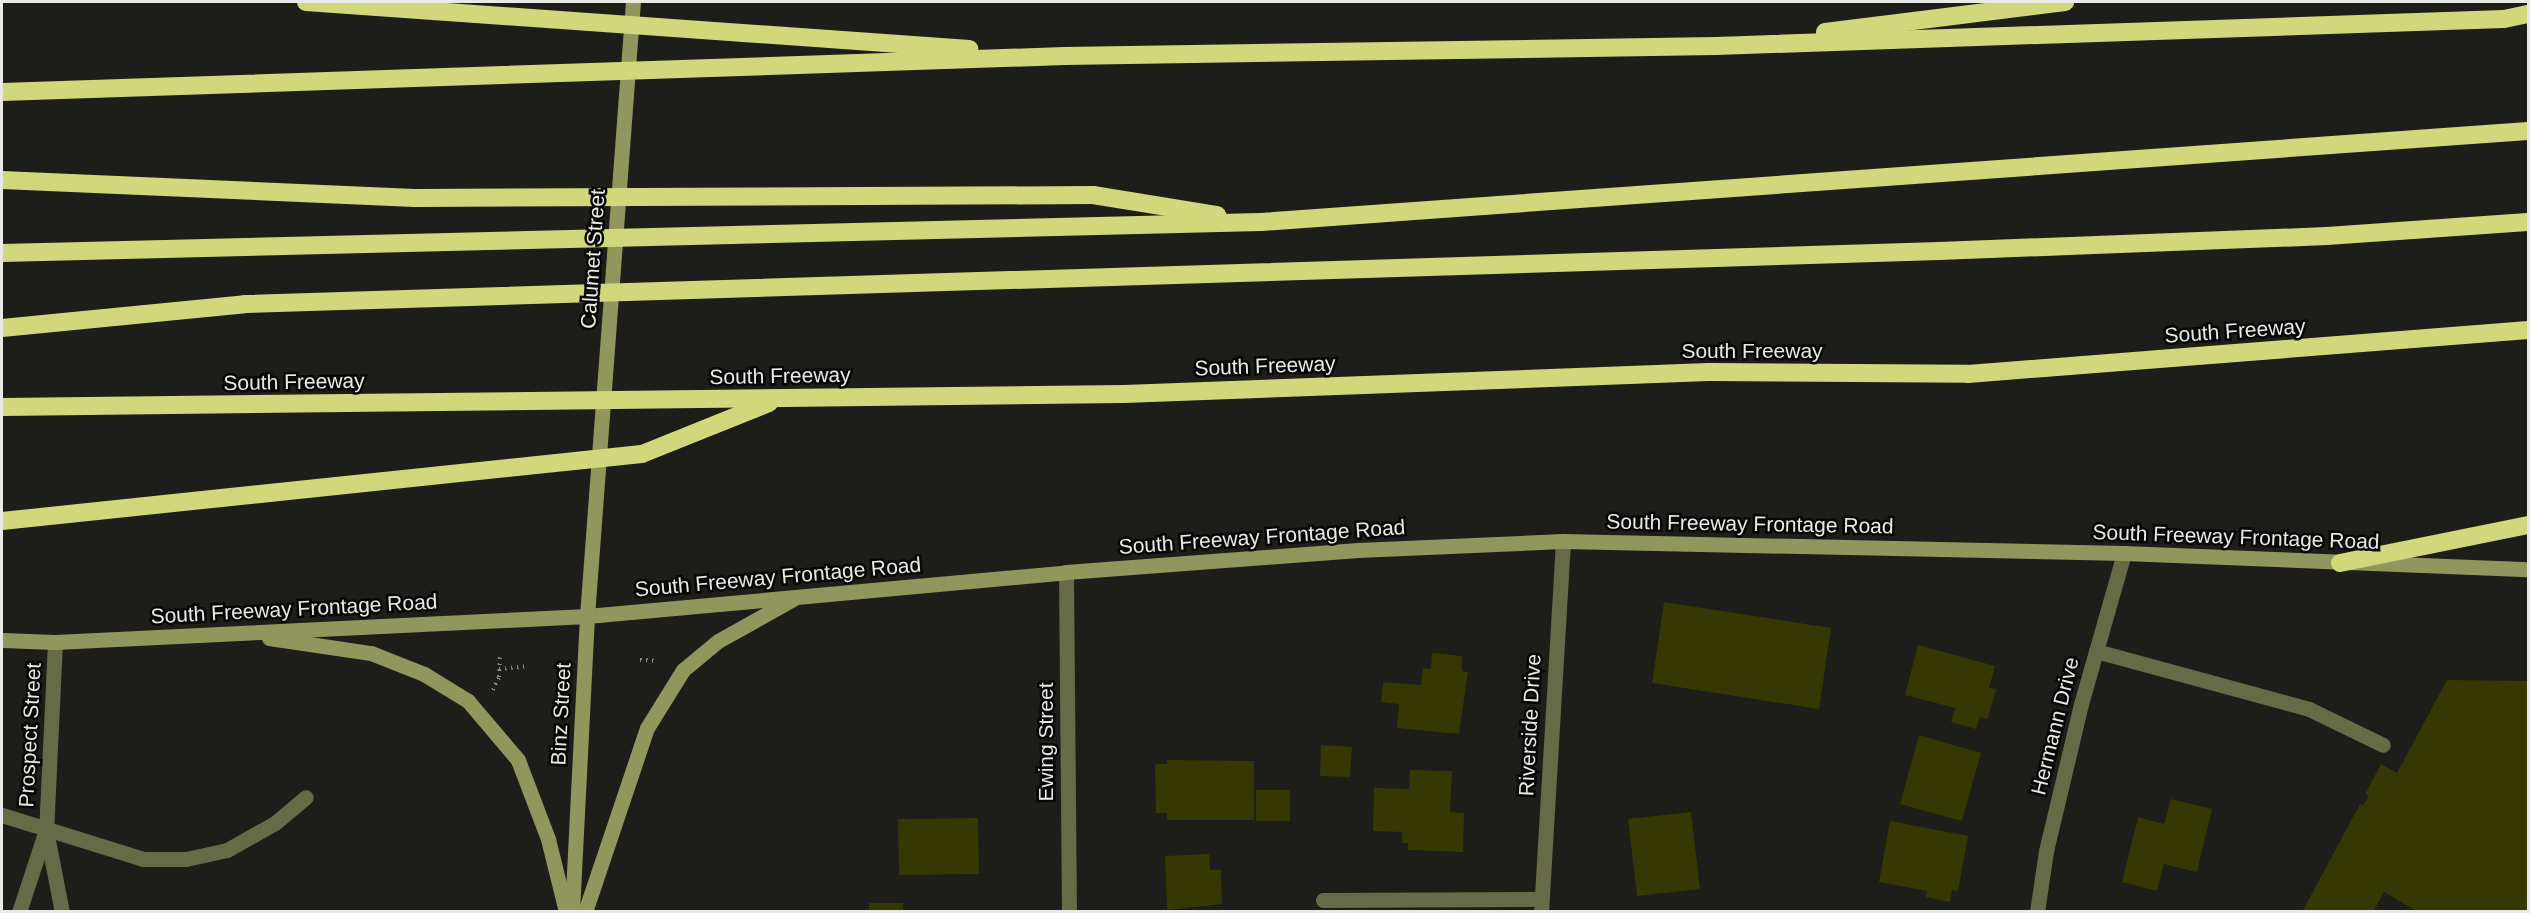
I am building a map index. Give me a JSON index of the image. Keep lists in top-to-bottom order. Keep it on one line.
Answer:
{"streets":{"highway":["South Freeway"],"main road":["Calumet Street","South Freeway Frontage Road","Binz Street"],"street":["Riverside Drive","Hermann Drive","Prospect Street","Ewing Street"]},"crossings":[["Calumet Street","Binz Street"],["South Freeway Frontage Road","Binz Street"],["South Freeway Frontage Road","Riverside Drive"],["South Freeway Frontage Road","Hermann Drive"],["South Freeway Frontage Road","Prospect Street"],["South Freeway Frontage Road","Ewing Street"]]}
